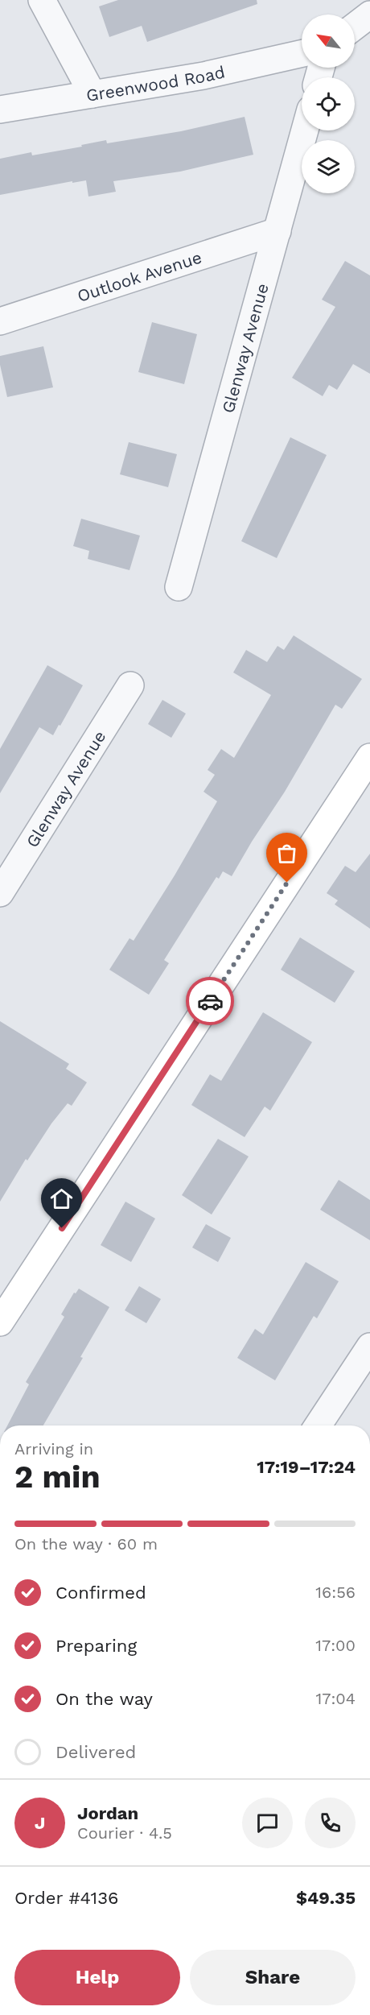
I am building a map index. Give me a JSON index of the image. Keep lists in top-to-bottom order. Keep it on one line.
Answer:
{"streets":{"street":["Greenwood Road","Outlook Avenue","Glenway Avenue"]},"crossings":[["Outlook Avenue","Glenway Avenue"]],"north":"top left","page":{"heading":["2 min","Arriving in","17:19–17:24"],"panel":["Jordan","Courier · 4.5","Order #4136","$49.35"],"bar":"On the way · 60 m","list":[["Confirmed","16:56"],["Preparing","17:00"],["On the way","17:04"],"Delivered"],"round":"J","buttons":["Help","Share"]}}
